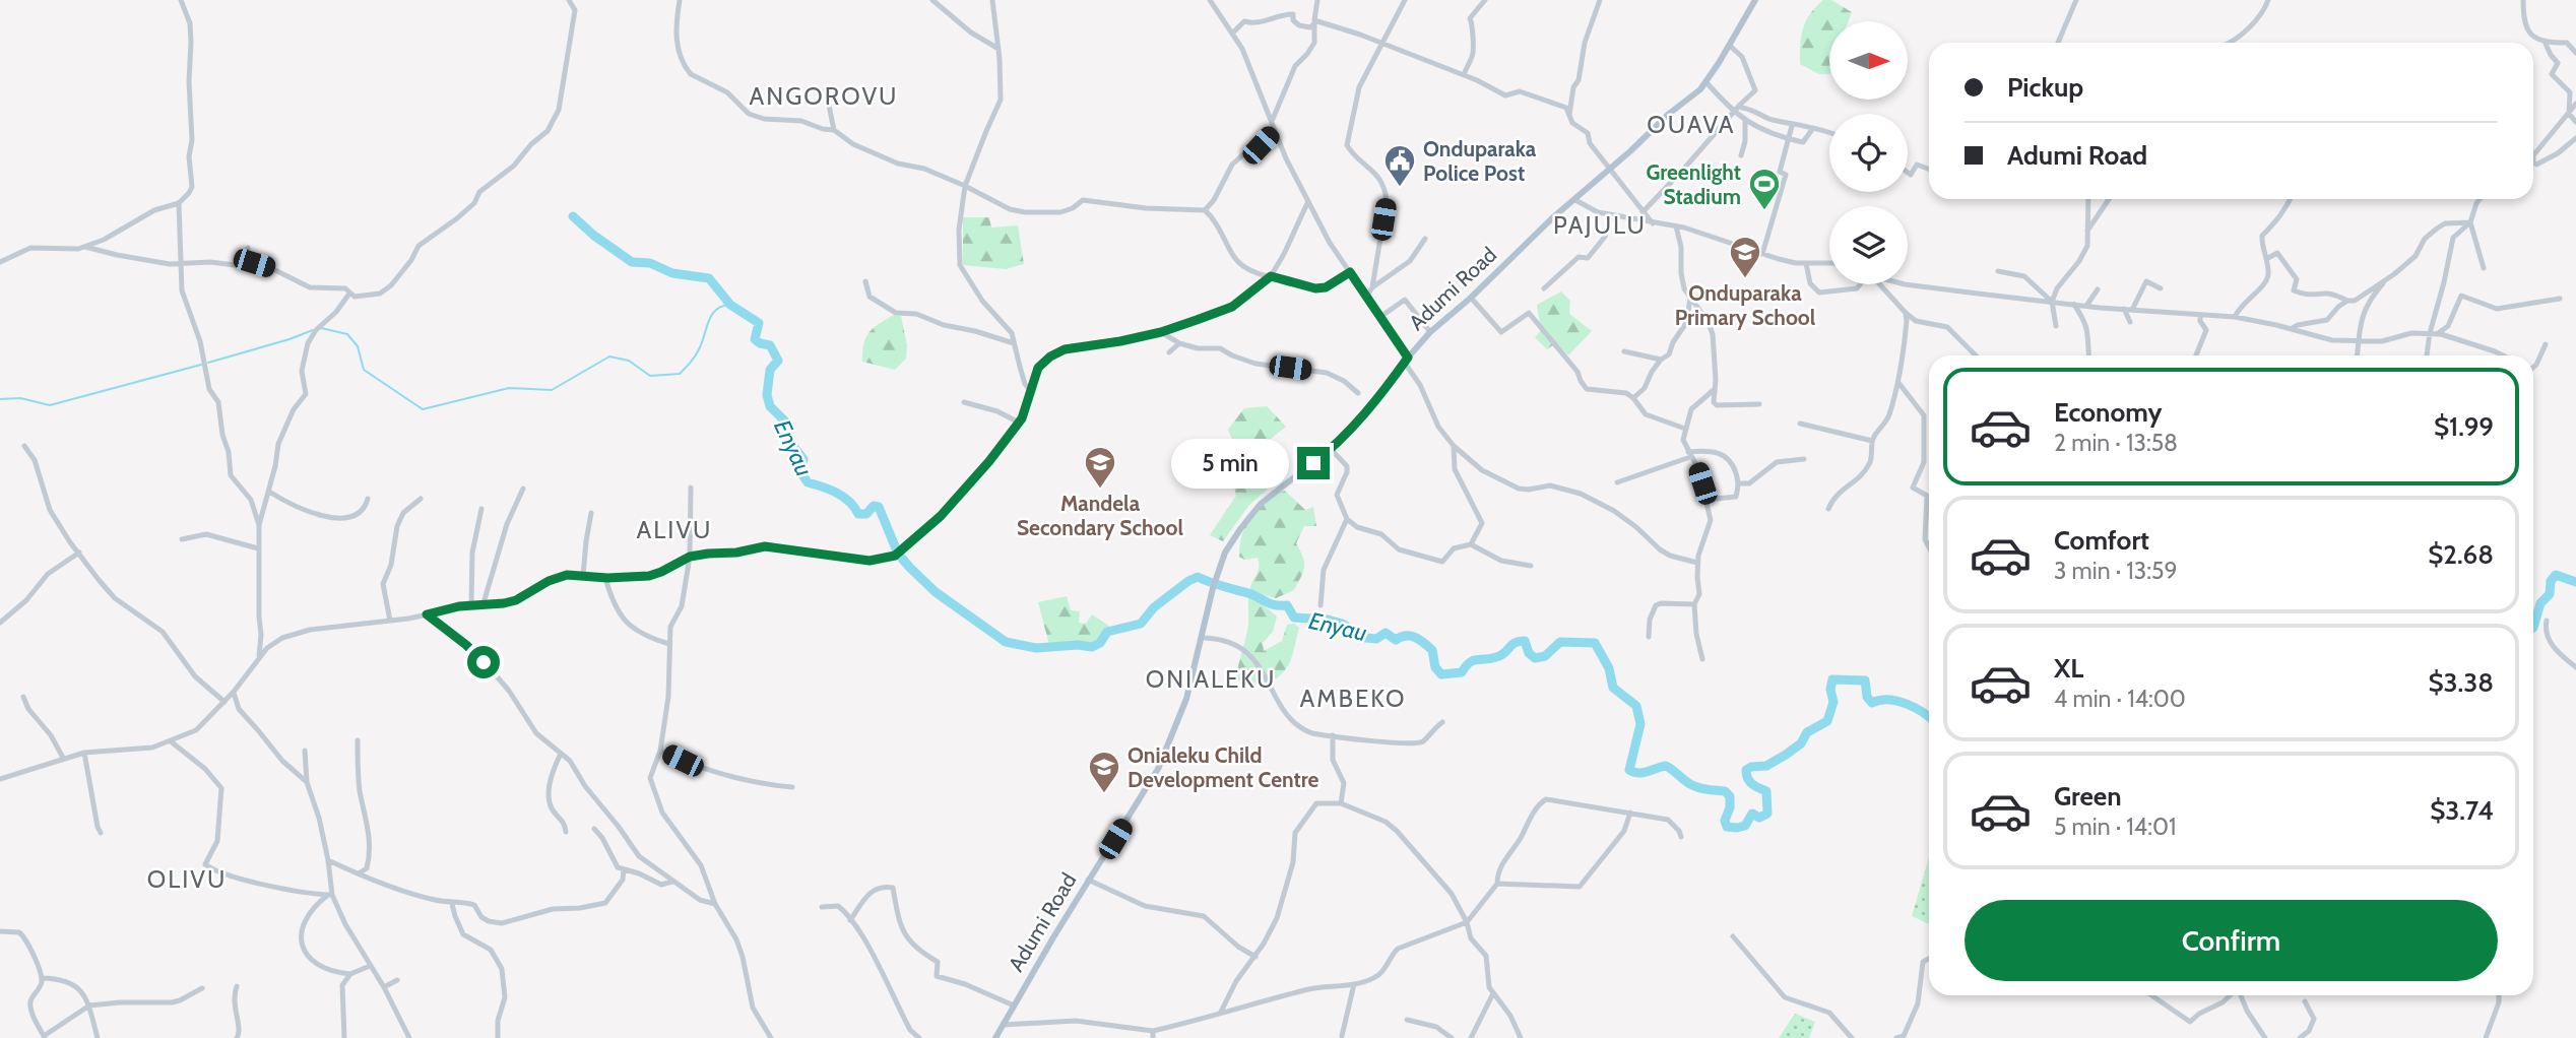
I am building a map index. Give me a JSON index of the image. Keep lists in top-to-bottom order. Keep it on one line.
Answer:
{"streets":{"main road":["Adumi Road"]},"districts":["ANGOROVU","OUAVA","PAJULU","ALIVU","ONIALEKU","AMBEKO","OLIVU"],"water":["Enyau"],"places":{"public building":["Onduparaka Police Post"],"sports":["Greenlight Stadium"],"school or university":["Onduparaka Primary School","Mandela Secondary School","Onialeku Child Development Centre"]},"north":"right","page":{"banner":["Pickup","Adumi Road"],"list":[{"name":"Economy","note":"2 min · 13:58","value":"$1.99"},{"name":"Comfort","note":"3 min · 13:59","value":"$2.68"},{"name":"XL","note":"4 min · 14:00","value":"$3.38"},{"name":"Green","note":"5 min · 14:01","value":"$3.74"}],"bubble":"5 min","buttons":"Confirm"}}
